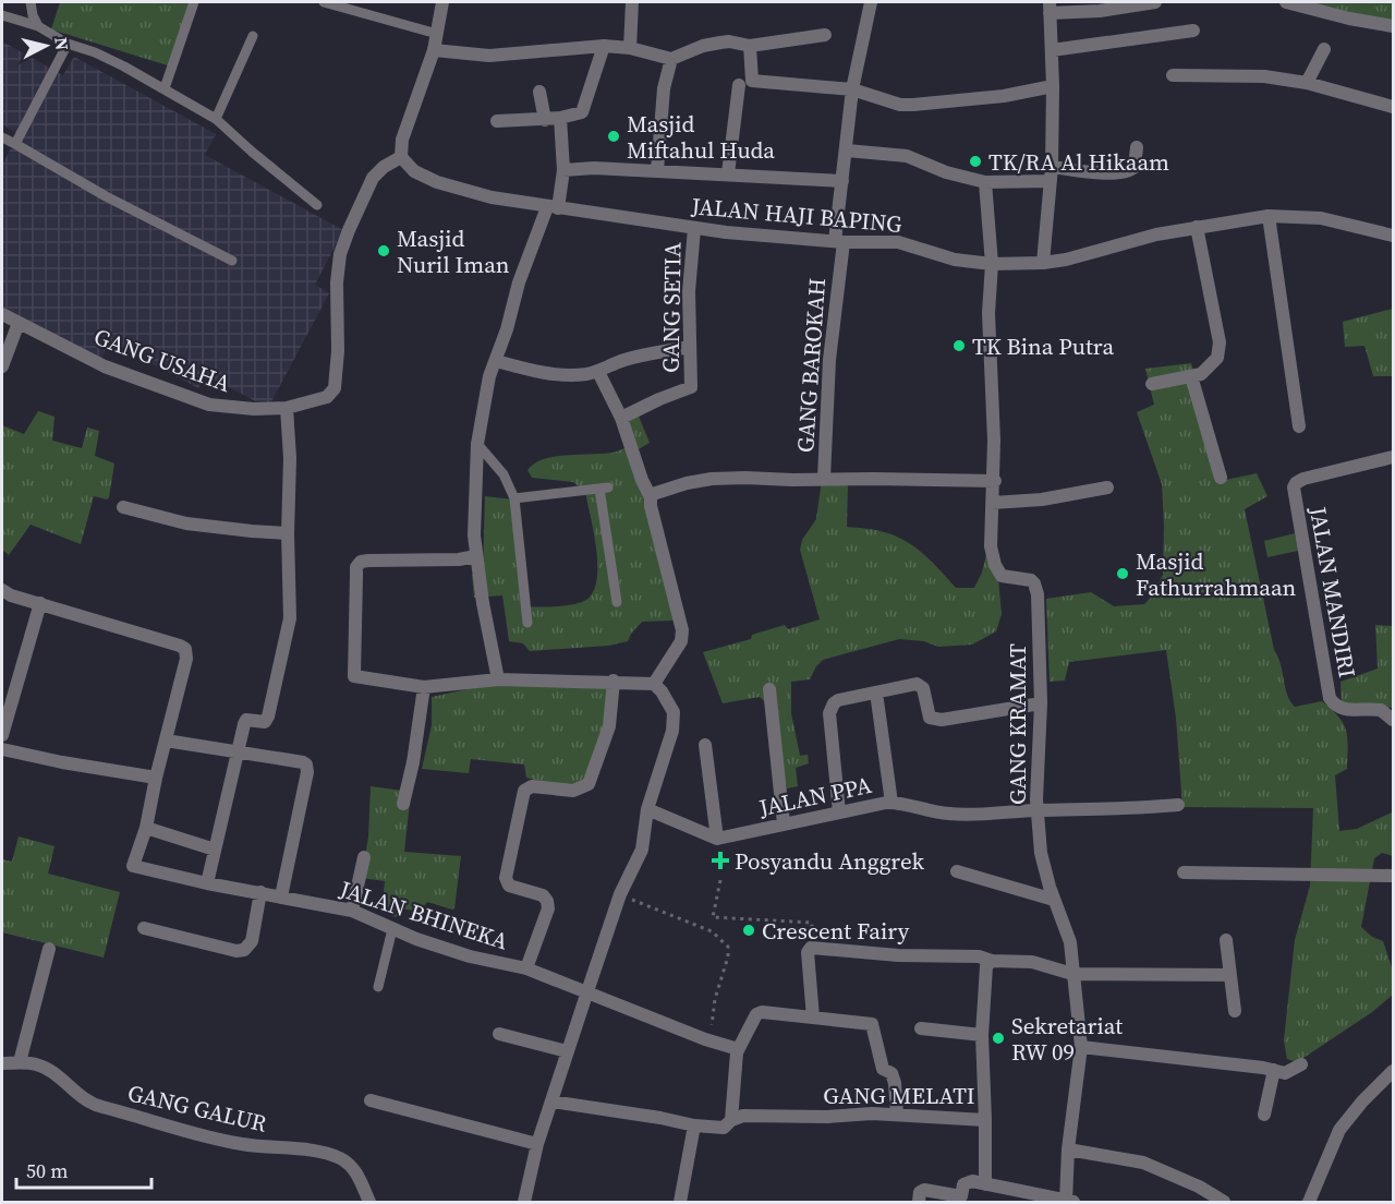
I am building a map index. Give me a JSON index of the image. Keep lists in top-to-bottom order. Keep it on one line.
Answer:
{"streets":{"street":["JALAN HAJI BAPING","GANG SETIA","GANG USAHA","GANG BAROKAH","JALAN MANDIRI","GANG KRAMAT","JALAN PPA","JALAN BHINEKA","GANG MELATI","GANG GALUR"]},"crossings":[["JALAN HAJI BAPING","GANG SETIA"],["JALAN HAJI BAPING","GANG USAHA"],["JALAN HAJI BAPING","GANG BAROKAH"],["JALAN HAJI BAPING","GANG KRAMAT"],["GANG BAROKAH","GANG KRAMAT"],["GANG KRAMAT","JALAN PPA"]],"places":{"other":["Masjid Miftahul Huda","TK/RA Al Hikaam","Masjid Nuril Iman","TK Bina Putra","Masjid Fathurrahmaan","Crescent Fairy","Sekretariat RW 09"],"health":["Posyandu Anggrek"]},"scale_bar":"50 m","north":"right"}
